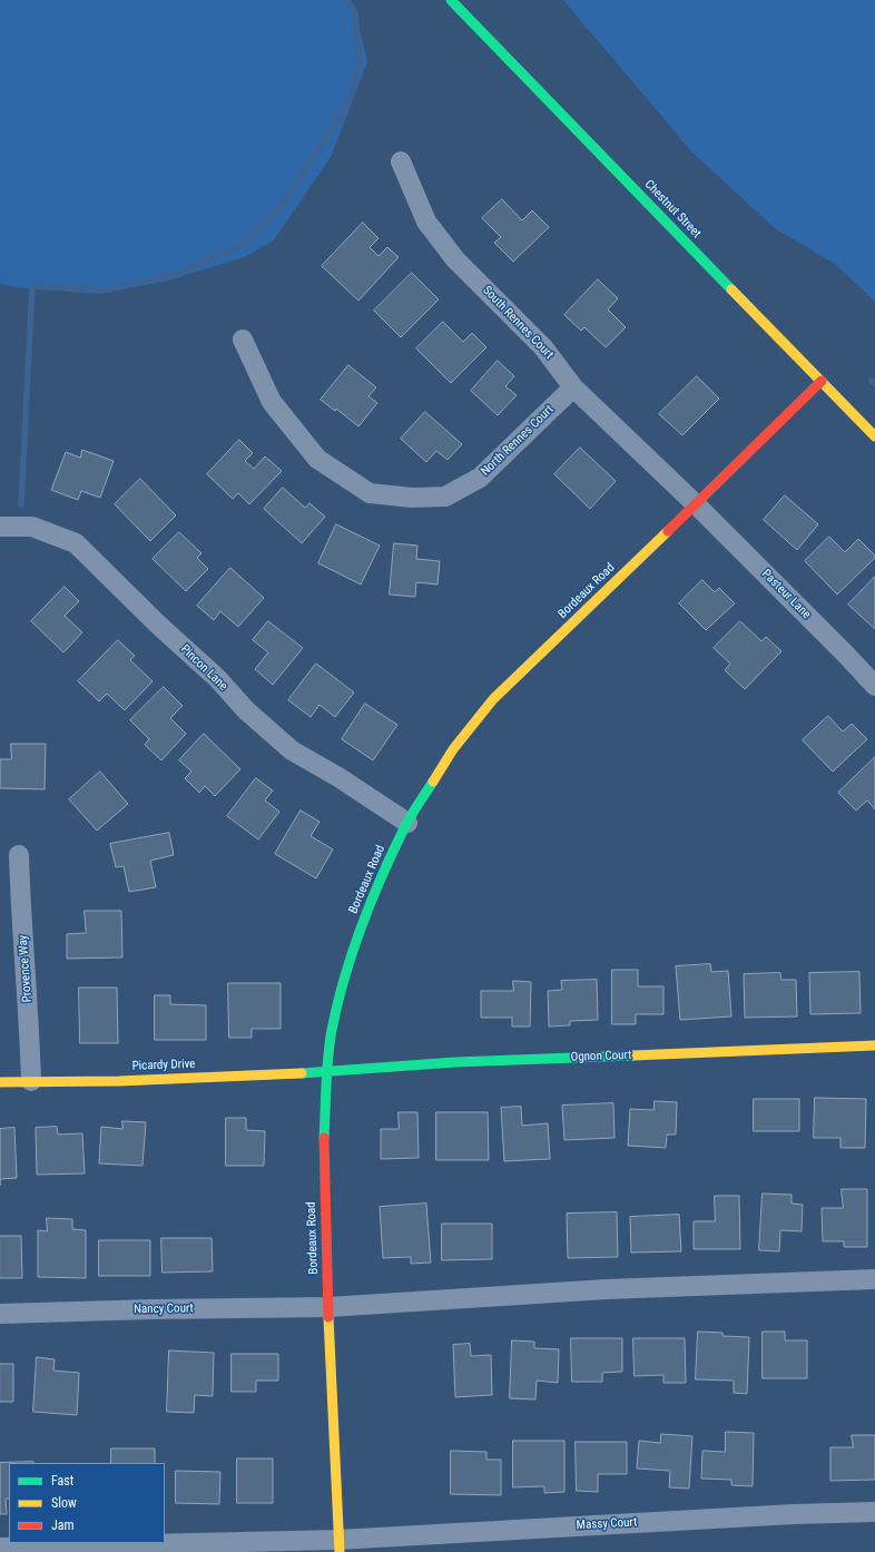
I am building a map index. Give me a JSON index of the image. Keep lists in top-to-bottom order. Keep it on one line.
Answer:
{"streets":{"street":["Chestnut Street","South Rennes Court","North Rennes Court","Bordeaux Road","Pasteur Lane","Pincon Lane","Provence Way","Ognon Court","Picardy Drive","Nancy Court","Massy Court"]},"crossings":[["Chestnut Street","Bordeaux Road"],["South Rennes Court","North Rennes Court"],["South Rennes Court","Bordeaux Road"],["South Rennes Court","Pasteur Lane"],["Bordeaux Road","Pasteur Lane"],["Bordeaux Road","Pincon Lane"],["Bordeaux Road","Ognon Court"],["Bordeaux Road","Picardy Drive"],["Bordeaux Road","Nancy Court"],["Bordeaux Road","Massy Court"],["Provence Way","Picardy Drive"],["Ognon Court","Picardy Drive"]],"legend":["Fast","Slow","Jam"]}
